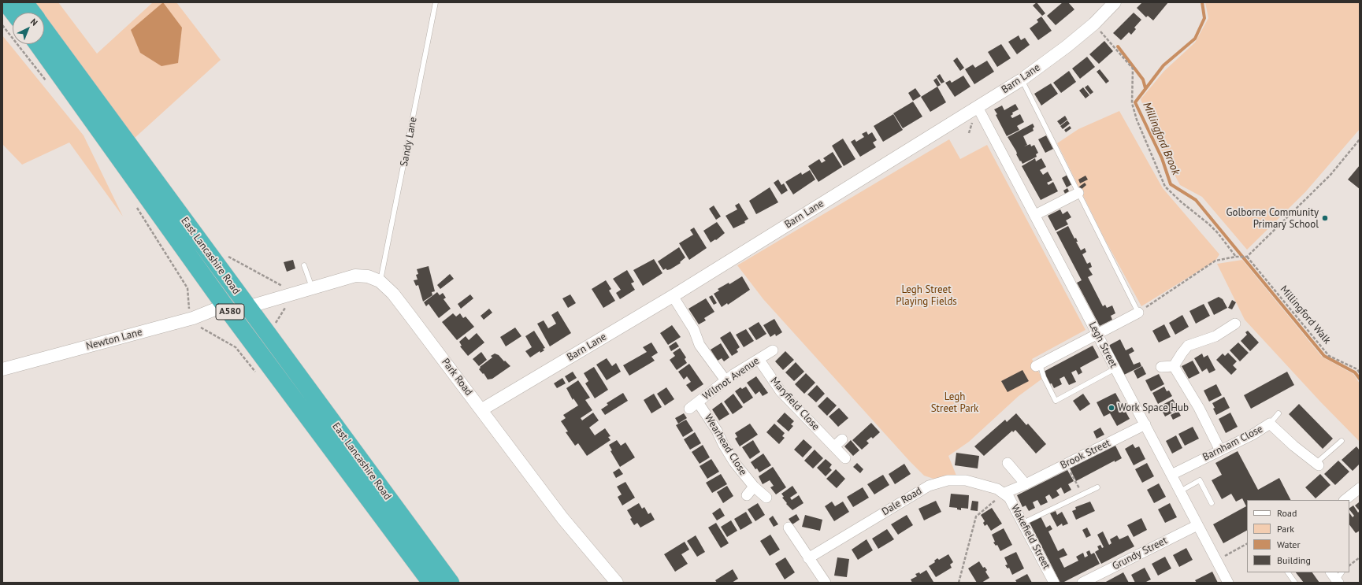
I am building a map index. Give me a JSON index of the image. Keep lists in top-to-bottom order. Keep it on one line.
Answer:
{"streets":{"highway":["East Lancashire Road","A580"],"street":["Barn Lane","Newton Lane","Legh Street","Park Road","Wilmot Avenue","Maryfield Close","Barnham Close","Wearhead Close","Brook Street","Dale Road","Wakefield Street","Grundy Street"],"lane":["Sandy Lane"],"path":["Millingford Walk"]},"crossings":[["Barn Lane","Legh Street"],["Barn Lane","Park Road"],["Sandy Lane","Park Road"],["East Lancashire Road","Newton Lane"],["East Lancashire Road","Park Road"],["Legh Street","Barnham Close"],["Legh Street","Brook Street"],["Legh Street","Grundy Street"],["Wilmot Avenue","Maryfield Close"],["Wilmot Avenue","Wearhead Close"],["Brook Street","Dale Road"],["Brook Street","Wakefield Street"],["Dale Road","Wakefield Street"]],"water":["Millingford Brook"],"parks":["Legh Street Playing Fields","Legh Street Park"],"places":["Golborne Community Primary School","Work Space Hub"],"legend":["Road","Park","Water","Building"],"north":"top right"}
